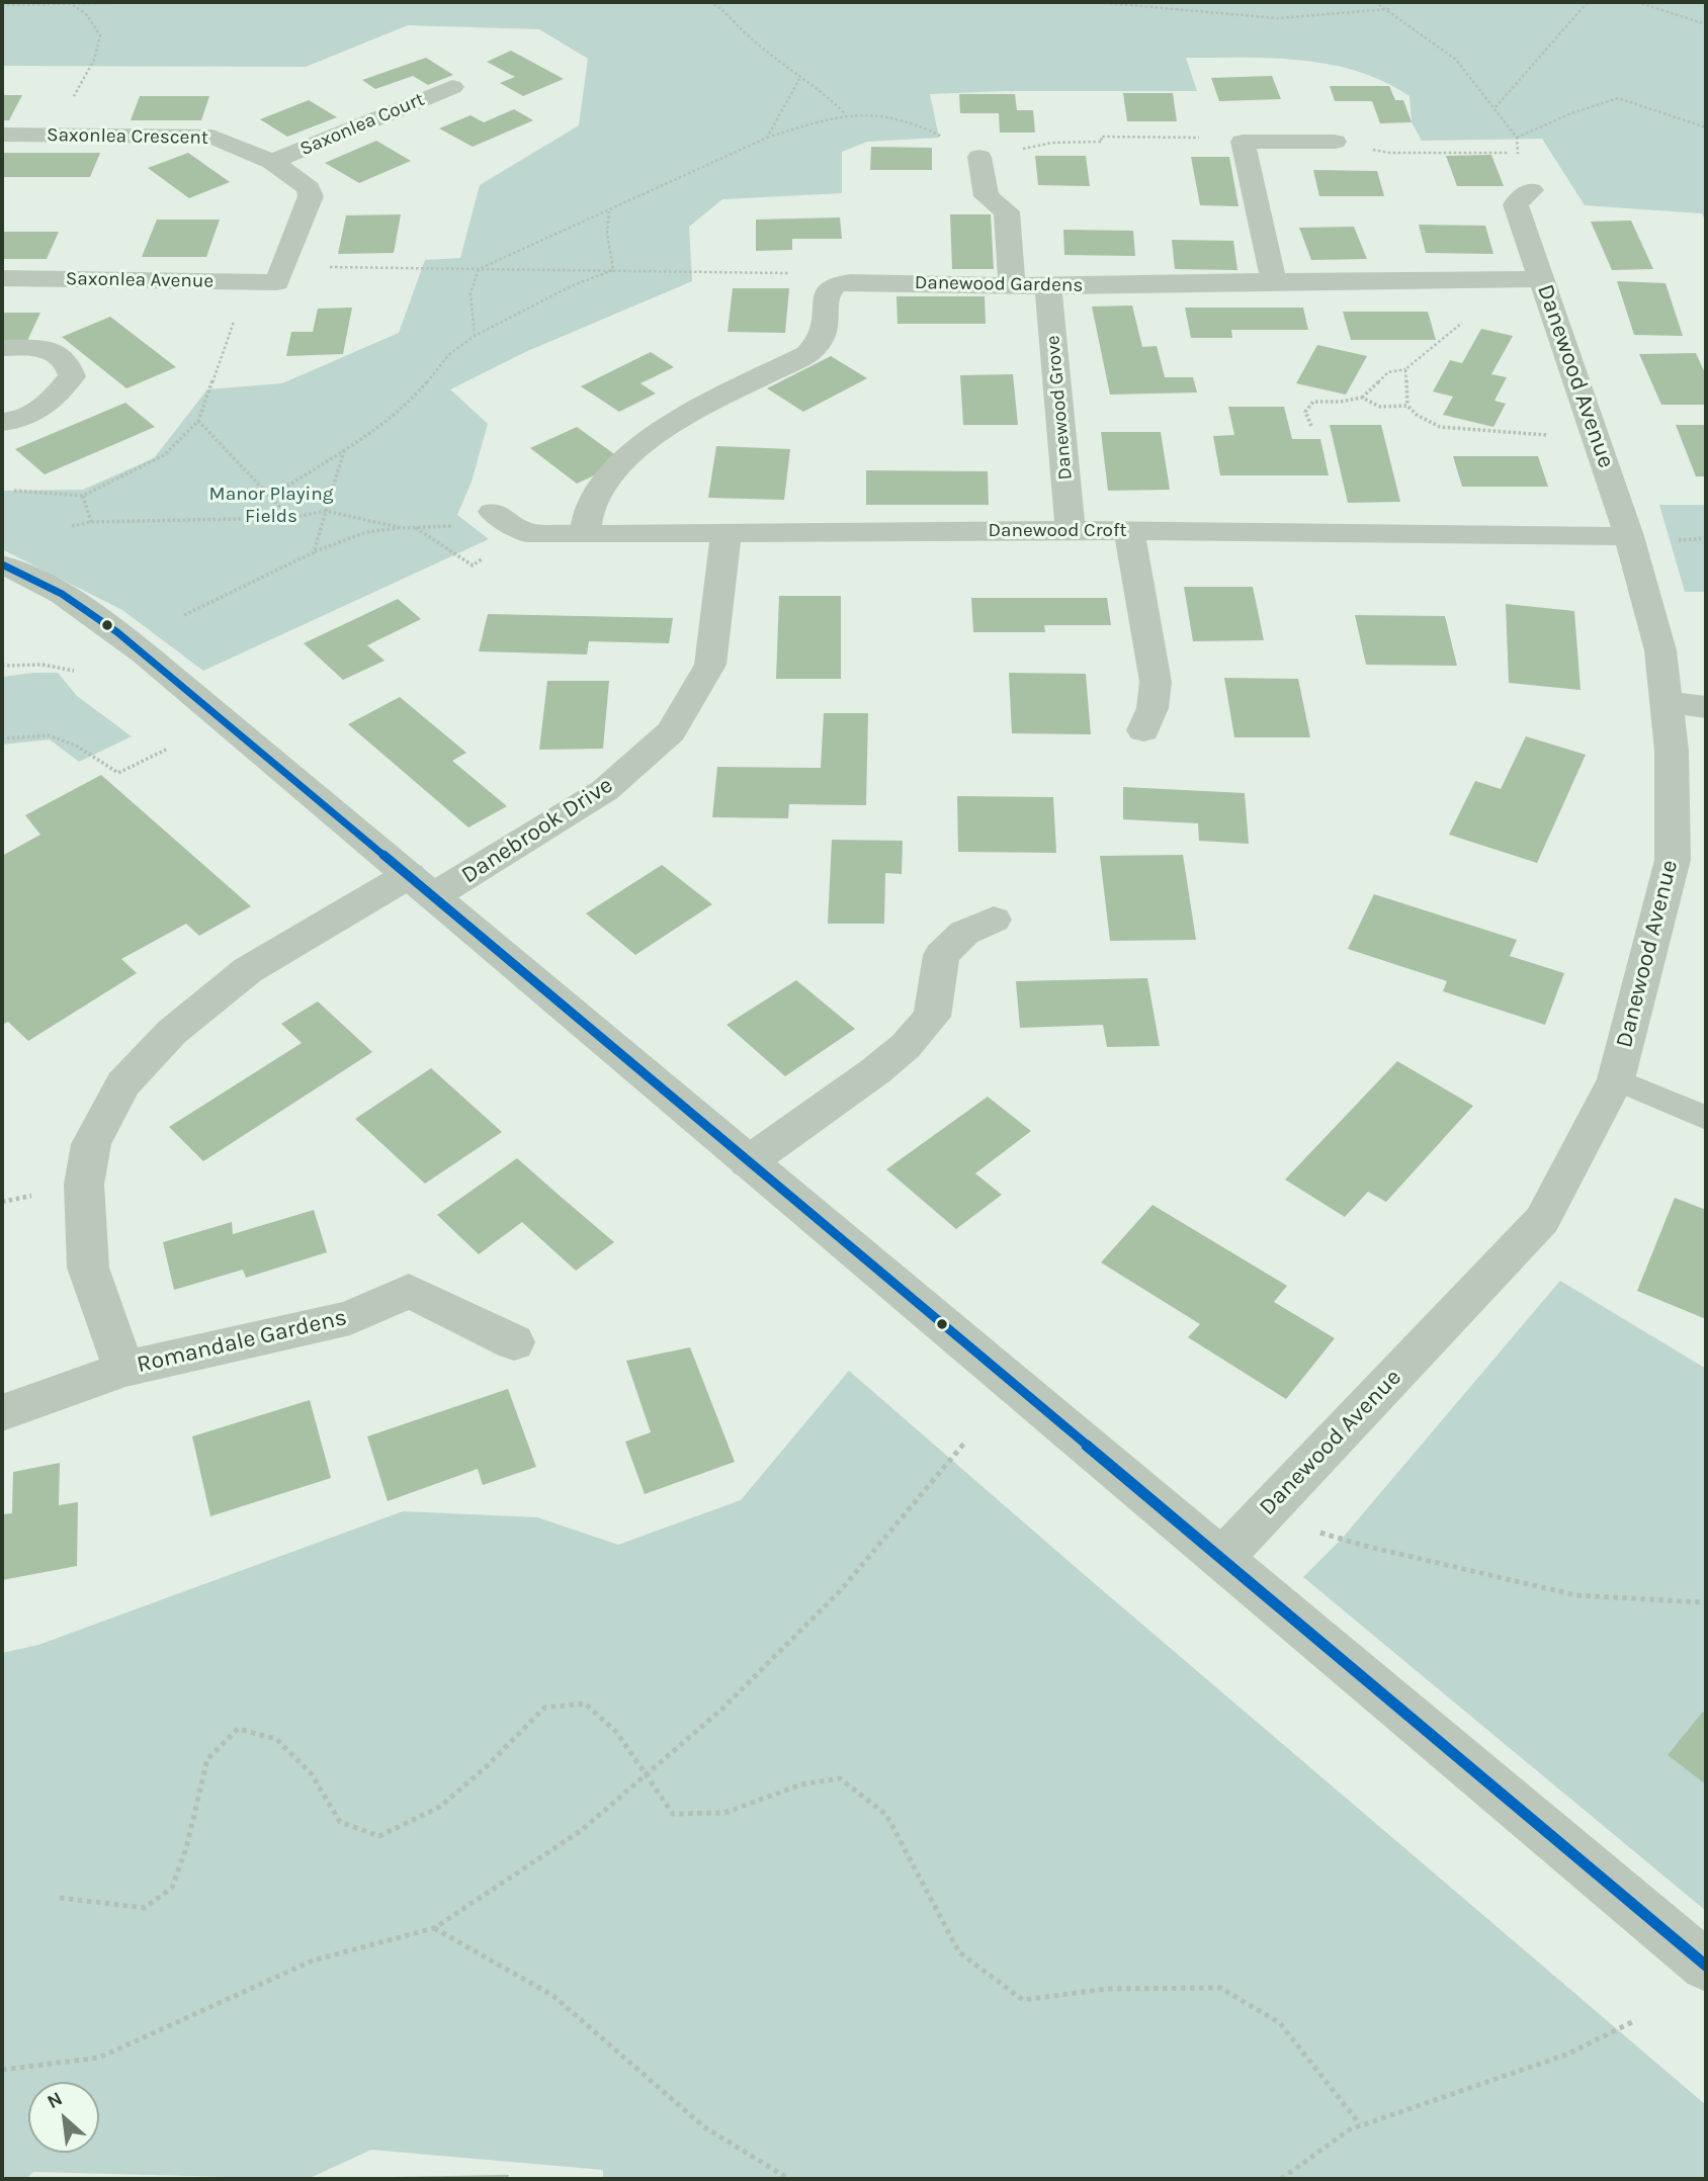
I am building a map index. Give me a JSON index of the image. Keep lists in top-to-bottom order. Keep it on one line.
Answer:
{"streets":{"street":["Saxonlea Court","Saxonlea Crescent","Saxonlea Avenue","Danewood Gardens","Danewood Avenue","Danewood Grove","Danewood Croft","Danebrook Drive","Romandale Gardens"]},"crossings":[["Saxonlea Court","Saxonlea Crescent"],["Saxonlea Crescent","Saxonlea Avenue"],["Danewood Gardens","Danewood Avenue"],["Danewood Gardens","Danewood Grove"],["Danewood Avenue","Danewood Croft"],["Danewood Grove","Danewood Croft"],["Danewood Croft","Danebrook Drive"],["Danebrook Drive","Romandale Gardens"]],"parks":["Manor Playing Fields"],"north":"top left"}
